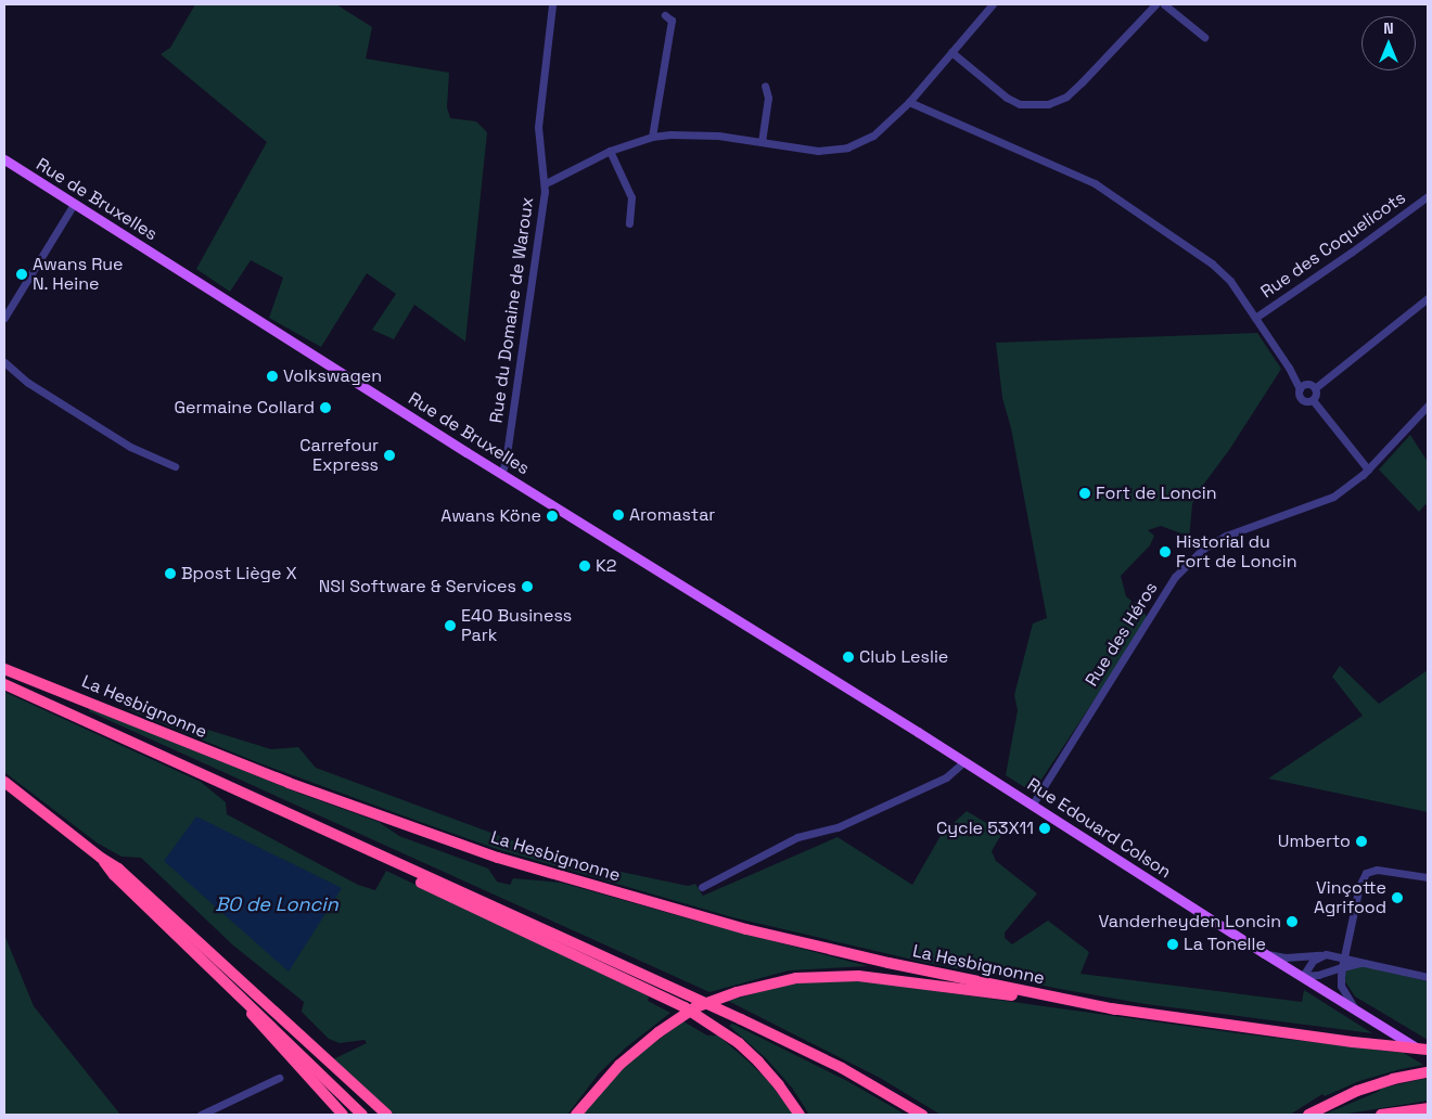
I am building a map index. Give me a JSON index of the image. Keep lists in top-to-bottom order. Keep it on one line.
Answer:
{"streets":{"highway":["La Hesbignonne"],"main road":["Rue de Bruxelles","Rue Edouard Colson"],"street":["Rue des Coquelicots","Rue du Domaine de Waroux","Rue des Héros"]},"crossings":[["Rue de Bruxelles","Rue du Domaine de Waroux"],["Rue de Bruxelles","Rue Edouard Colson"],["Rue des Héros","Rue Edouard Colson"]],"water":["BO de Loncin"],"places":["Awans Rue N. Heine","Volkswagen","Germaine Collard","Carrefour Express","Fort de Loncin","Aromastar","Awans Köne","Historial du Fort de Loncin","K2","Bpost Liège X","NSI Software & Services","E40 Business Park","Club Leslie","Cycle 53X11","Umberto","Vinçotte Agrifood","Vanderheyden Loncin","La Tonelle"],"north":"top"}
